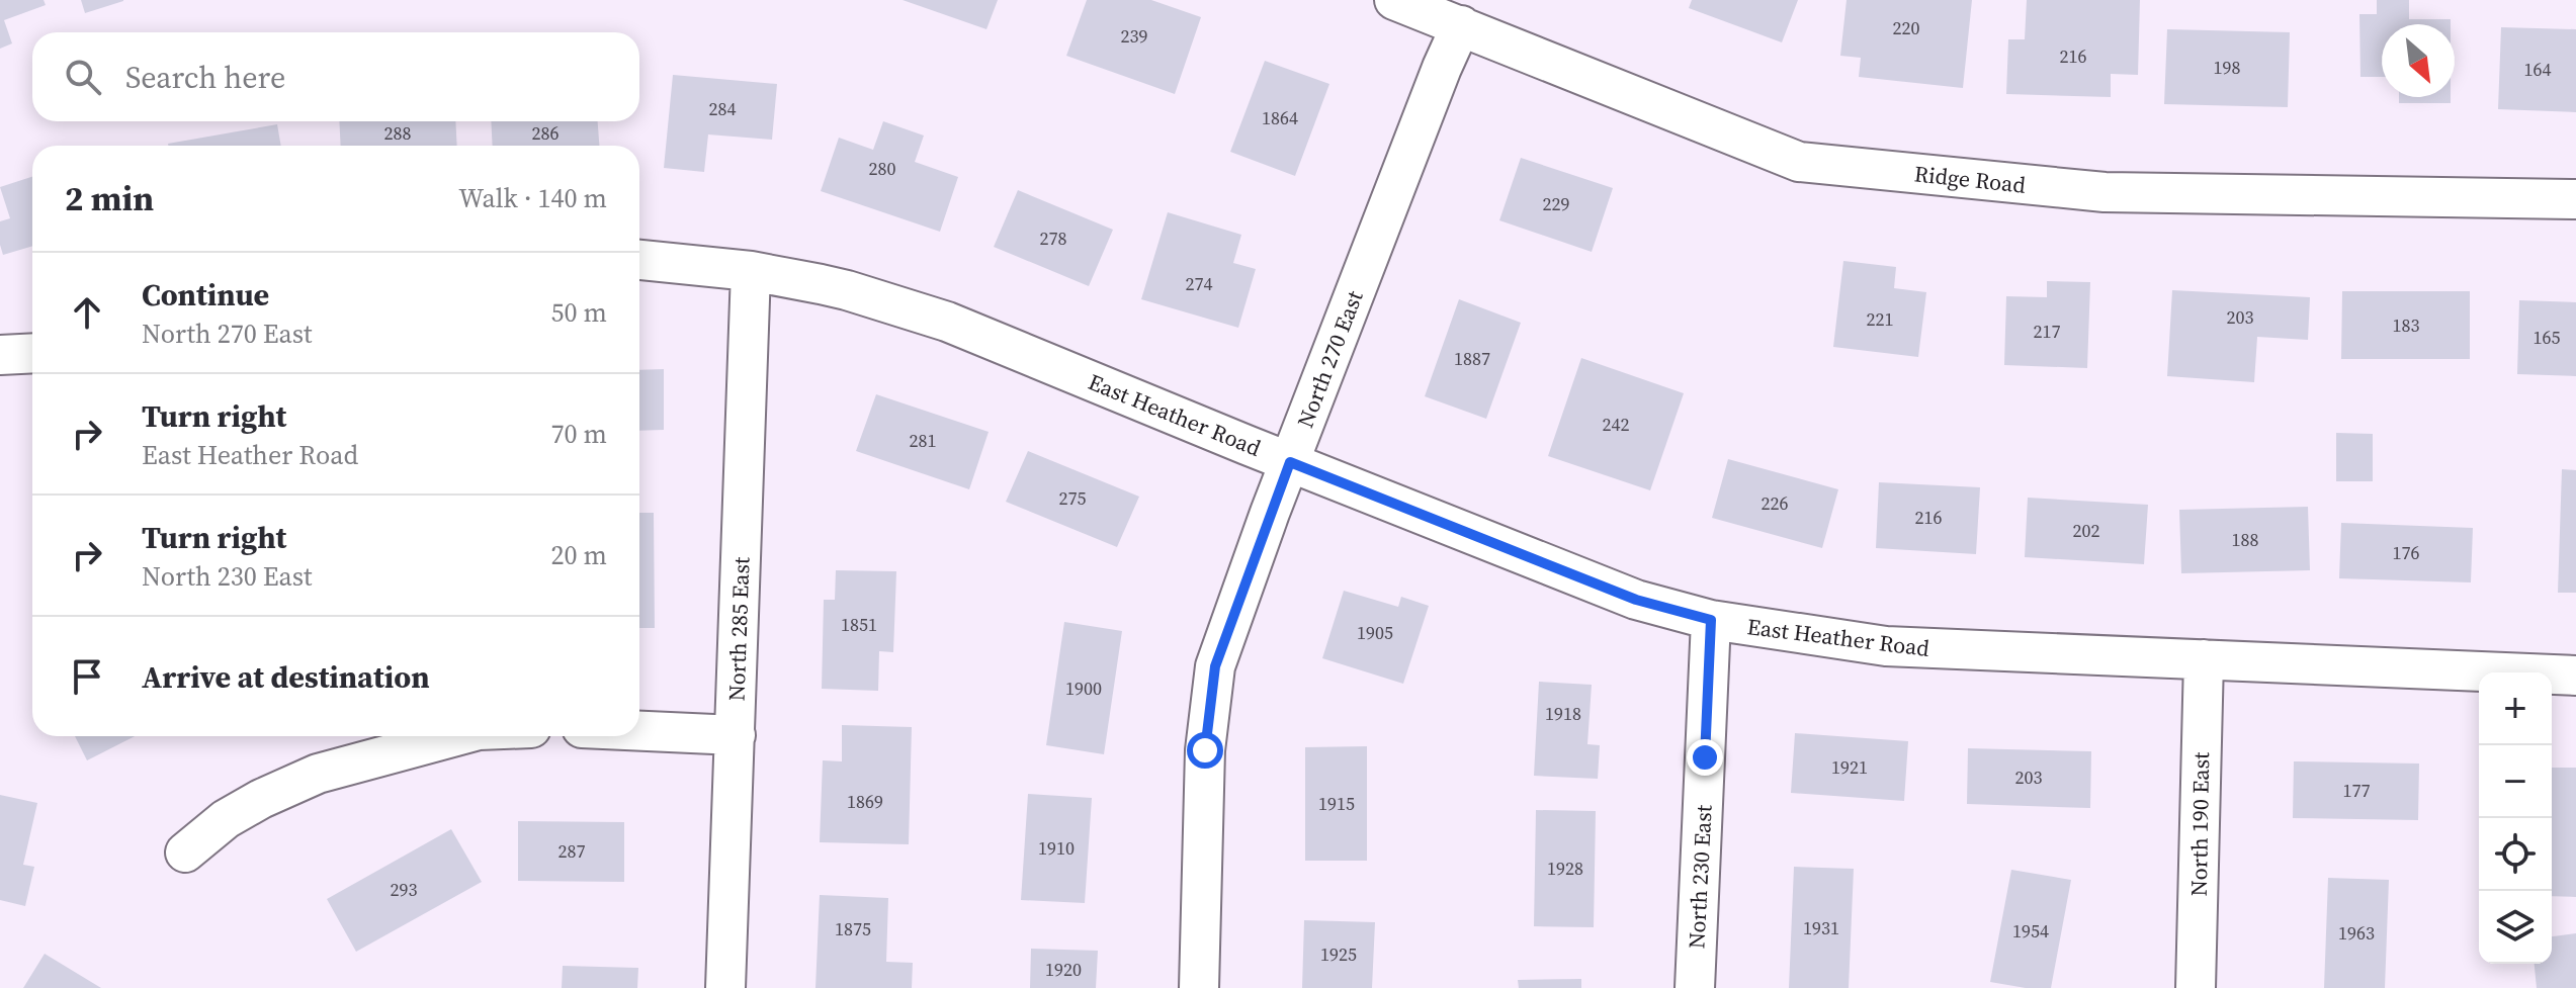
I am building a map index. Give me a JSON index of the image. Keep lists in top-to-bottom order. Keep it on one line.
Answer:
{"streets":{"street":["Ridge Road","North 270 East","East Heather Road","North 285 East","North 190 East","North 230 East"]},"crossings":[["Ridge Road","North 270 East"],["North 270 East","East Heather Road"],["East Heather Road","North 285 East"],["East Heather Road","North 190 East"],["East Heather Road","North 230 East"]],"house_numbers":["220","239","216","198","164","284","1864","288","286","280","229","278","274","203","221","183","217","165","1887","242","281","275","226","216","202","188","176","1851","1905","1900","1918","1921","203","177","1869","1915","1910","287","1928","293","1931","1875","1954","1963","1925","1920"],"north":"bottom right","page":{"search":"Search here","heading":["2 min","Walk · 140 m"],"list":[["Continue","North 270 East","50 m"],["Turn right","East Heather Road","70 m"],["Turn right","North 230 East","20 m"],"Arrive at destination"],"map_buttons":["+","−"]}}
